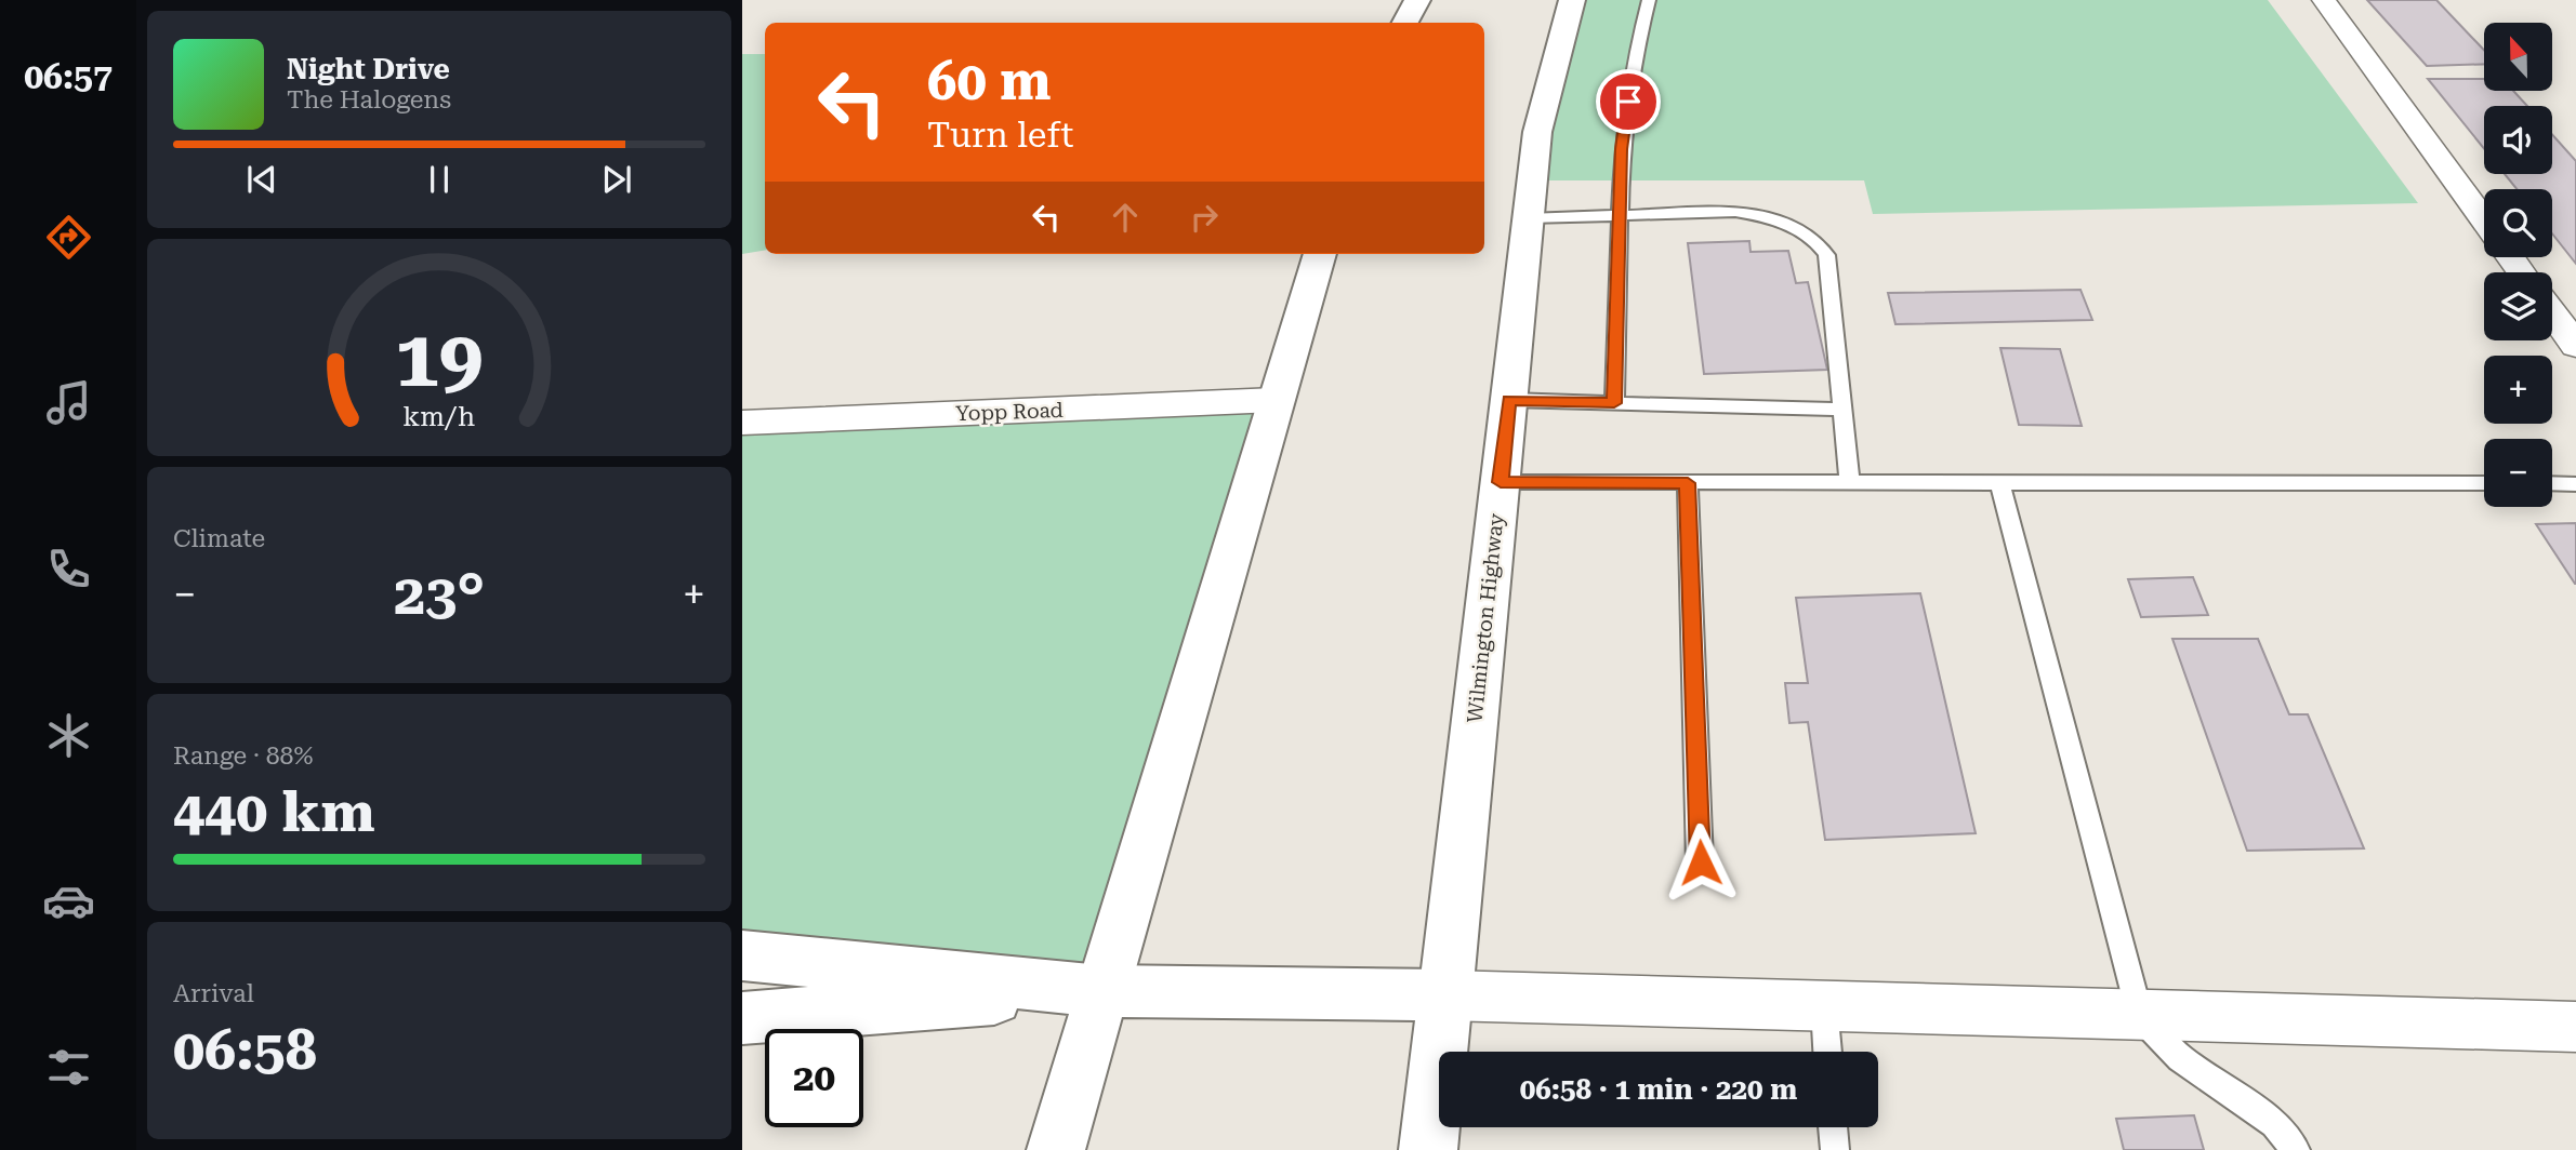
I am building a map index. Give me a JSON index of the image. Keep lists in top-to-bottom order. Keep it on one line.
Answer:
{"streets":{"main road":["Wilmington Highway"],"street":["Yopp Road"]},"north":"top","page":{"tabs":"06:57","map_buttons":["+","−"],"turn":["60 m","Turn left"],"song":["Night Drive","The Halogens"],"tile":["Climate",["Range · 88%","440 km"],["Arrival","06:58"]],"heat":["−","23°","+"],"limit":"20","trip":"06:58 · 1 min · 220 m","gauge":["19","km/h"]}}
